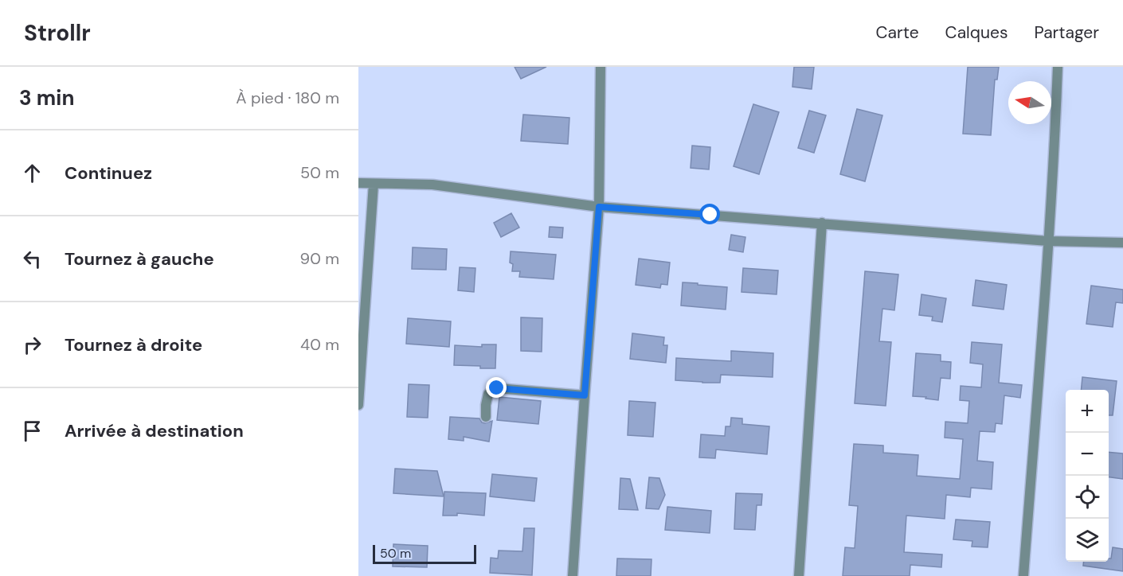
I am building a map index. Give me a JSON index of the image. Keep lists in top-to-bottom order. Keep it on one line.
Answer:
{"scale_bar":"50 m","north":"left","page":{"header":"Strollr","nav":["Carte","Calques","Partager"],"heading":["3 min","À pied · 180 m"],"list":[["Continuez","50 m"],["Tournez à gauche","90 m"],["Tournez à droite","40 m"],"Arrivée à destination"],"map_buttons":["+","−"],"scale":"50 m"}}
